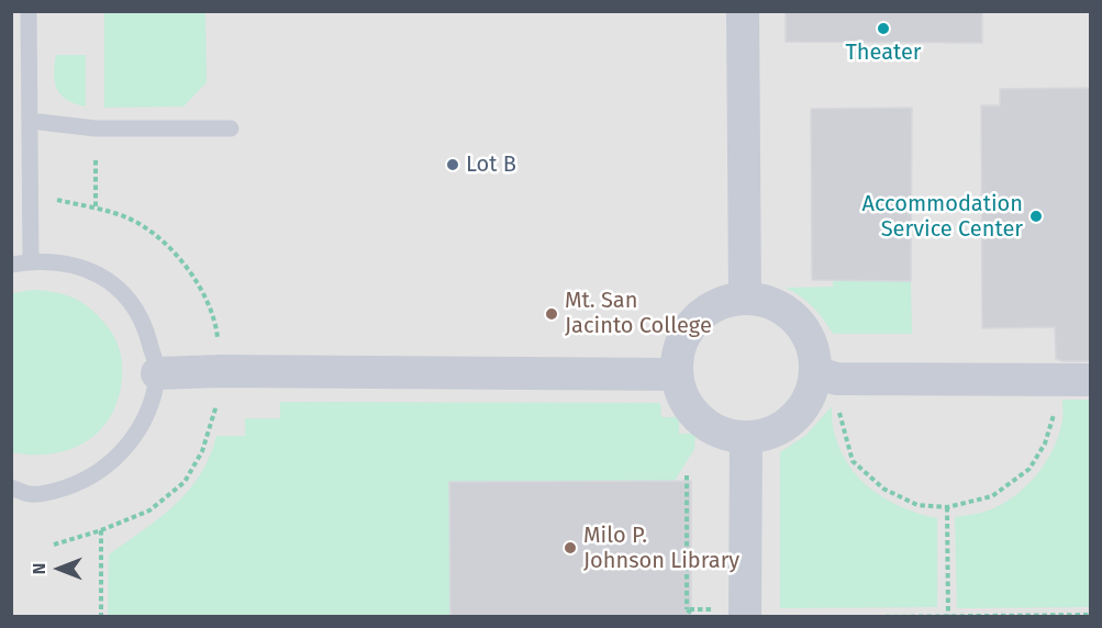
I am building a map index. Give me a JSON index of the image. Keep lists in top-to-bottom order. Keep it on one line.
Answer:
{"places":["Theater","Lot B","Accommodation Service Center","Mt. San Jacinto College","Milo P. Johnson Library"],"north":"left"}
